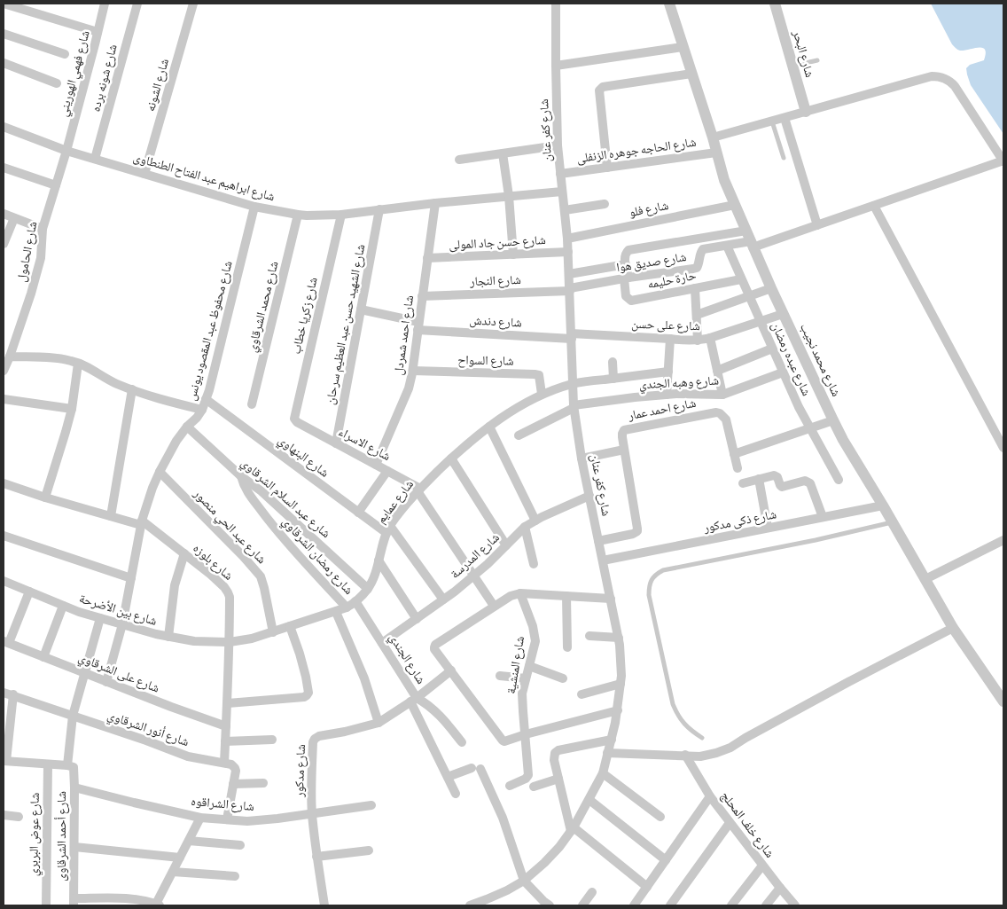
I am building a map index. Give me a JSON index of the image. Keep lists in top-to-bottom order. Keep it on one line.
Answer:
{"streets":{"street":["شارع البحر","شارع فهمي الهوريني","شارع شونه برده","شارع الشونه","شارع كفر عنان","شارع الحاجه جوهره الزنفلى","شارع ابراهيم عبد الفتاح الطنطاوى","شارع فلو","شارع حسن جاد المولى","شارع الحامول","شارع صديق هوا","حارة حليمه","شارع النجار","شارع محمد الشرقاوي","شارع زكريا خطاب","شارع دندش","شارع الشهيد حسن عبد العظيم سرحان","شارع على حسن","شارع محفوظ عبد المقصود يونس","شارع احمد شمردل","شارع عبده رمضان","شارع محمد نجيب","شارع السواح","شارع وهبه الجندي","شارع احمد عمار","شارع الاسراء","شارع البنهاوي","شارع عبد السلام الشرقاوي","شارع عمايم","شارع ذكى مدكور","شارع عبد الحي منصور","شارع رمضان الشرقاوي","شارع المدرسة","شارع بلوزه","شارع بين الأضرحة","شارع الجندي","شارع المنشية","شارع على الشرقاوي","شارع أنور الشرقاوي","شارع مدكور","شارع الشراقوه","شارع خلف المحلج","شارع عوض البربري","شارع أحمد الشرقاوى"]},"crossings":[["شارع فهمي الهوريني","شارع ابراهيم عبد الفتاح الطنطاوى"],["شارع فهمي الهوريني","شارع الحامول"],["شارع شونه برده","شارع ابراهيم عبد الفتاح الطنطاوى"],["شارع الشونه","شارع ابراهيم عبد الفتاح الطنطاوى"],["شارع كفر عنان","شارع الحاجه جوهره الزنفلى"],["شارع كفر عنان","شارع ابراهيم عبد الفتاح الطنطاوى"],["شارع كفر عنان","شارع فلو"],["شارع كفر عنان","شارع حسن جاد المولى"],["شارع كفر عنان","شارع صديق هوا"],["شارع كفر عنان","شارع النجار"],["شارع كفر عنان","شارع دندش"],["شارع كفر عنان","شارع على حسن"],["شارع كفر عنان","شارع وهبه الجندي"],["شارع كفر عنان","شارع احمد عمار"],["شارع كفر عنان","شارع عمايم"],["شارع كفر عنان","شارع ذكى مدكور"],["شارع كفر عنان","شارع المدرسة"],["شارع الحاجه جوهره الزنفلى","شارع محمد نجيب"],["شارع ابراهيم عبد الفتاح الطنطاوى","شارع الحامول"],["شارع ابراهيم عبد الفتاح الطنطاوى","شارع محمد الشرقاوي"],["شارع ابراهيم عبد الفتاح الطنطاوى","شارع زكريا خطاب"],["شارع ابراهيم عبد الفتاح الطنطاوى","شارع الشهيد حسن عبد العظيم سرحان"],["شارع ابراهيم عبد الفتاح الطنطاوى","شارع محفوظ عبد المقصود يونس"],["شارع ابراهيم عبد الفتاح الطنطاوى","شارع احمد شمردل"],["شارع فلو","شارع محمد نجيب"],["شارع حسن جاد المولى","شارع احمد شمردل"],["شارع صديق هوا","حارة حليمه"],["شارع صديق هوا","شارع النجار"],["شارع صديق هوا","شارع عبده رمضان"],["شارع صديق هوا","شارع محمد نجيب"],["حارة حليمه","شارع عبده رمضان"],["شارع النجار","شارع احمد شمردل"],["شارع زكريا خطاب","شارع الاسراء"],["شارع دندش","شارع الشهيد حسن عبد العظيم سرحان"],["شارع دندش","شارع على حسن"],["شارع دندش","شارع احمد شمردل"],["شارع الشهيد حسن عبد العظيم سرحان","شارع الاسراء"],["شارع على حسن","شارع عبده رمضان"],["شارع على حسن","شارع محمد نجيب"],["شارع محفوظ عبد المقصود يونس","شارع البنهاوي"],["شارع محفوظ عبد المقصود يونس","شارع عبد السلام الشرقاوي"],["شارع محفوظ عبد المقصود يونس","شارع عبد الحي منصور"],["شارع محفوظ عبد المقصود يونس","شارع بلوزه"],["شارع محفوظ عبد المقصود يونس","شارع بين الأضرحة"],["شارع محفوظ عبد المقصود يونس","شارع على الشرقاوي"],["شارع احمد شمردل","شارع السواح"],["شارع احمد شمردل","شارع الاسراء"],["شارع عبده رمضان","شارع وهبه الجندي"],["شارع محمد نجيب","شارع ذكى مدكور"],["شارع السواح","شارع عمايم"],["شارع الاسراء","شارع عمايم"],["شارع البنهاوي","شارع عمايم"],["شارع البنهاوي","شارع المدرسة"],["شارع عبد السلام الشرقاوي","شارع عمايم"],["شارع عبد السلام الشرقاوي","شارع رمضان الشرقاوي"],["شارع عمايم","شارع عبد الحي منصور"],["شارع عمايم","شارع رمضان الشرقاوي"],["شارع عمايم","شارع بلوزه"],["شارع عمايم","شارع بين الأضرحة"],["شارع عمايم","شارع الجندي"],["شارع المدرسة","شارع الجندي"],["شارع بلوزه","شارع بين الأضرحة"],["شارع بلوزه","شارع على الشرقاوي"],["شارع بلوزه","شارع أنور الشرقاوي"],["شارع بين الأضرحة","شارع أحمد الشرقاوى"],["شارع الجندي","شارع مدكور"],["شارع على الشرقاوي","شارع أحمد الشرقاوى"],["شارع أنور الشرقاوي","شارع أحمد الشرقاوى"],["شارع مدكور","شارع الشراقوه"],["شارع الشراقوه","شارع أحمد الشرقاوى"]]}
